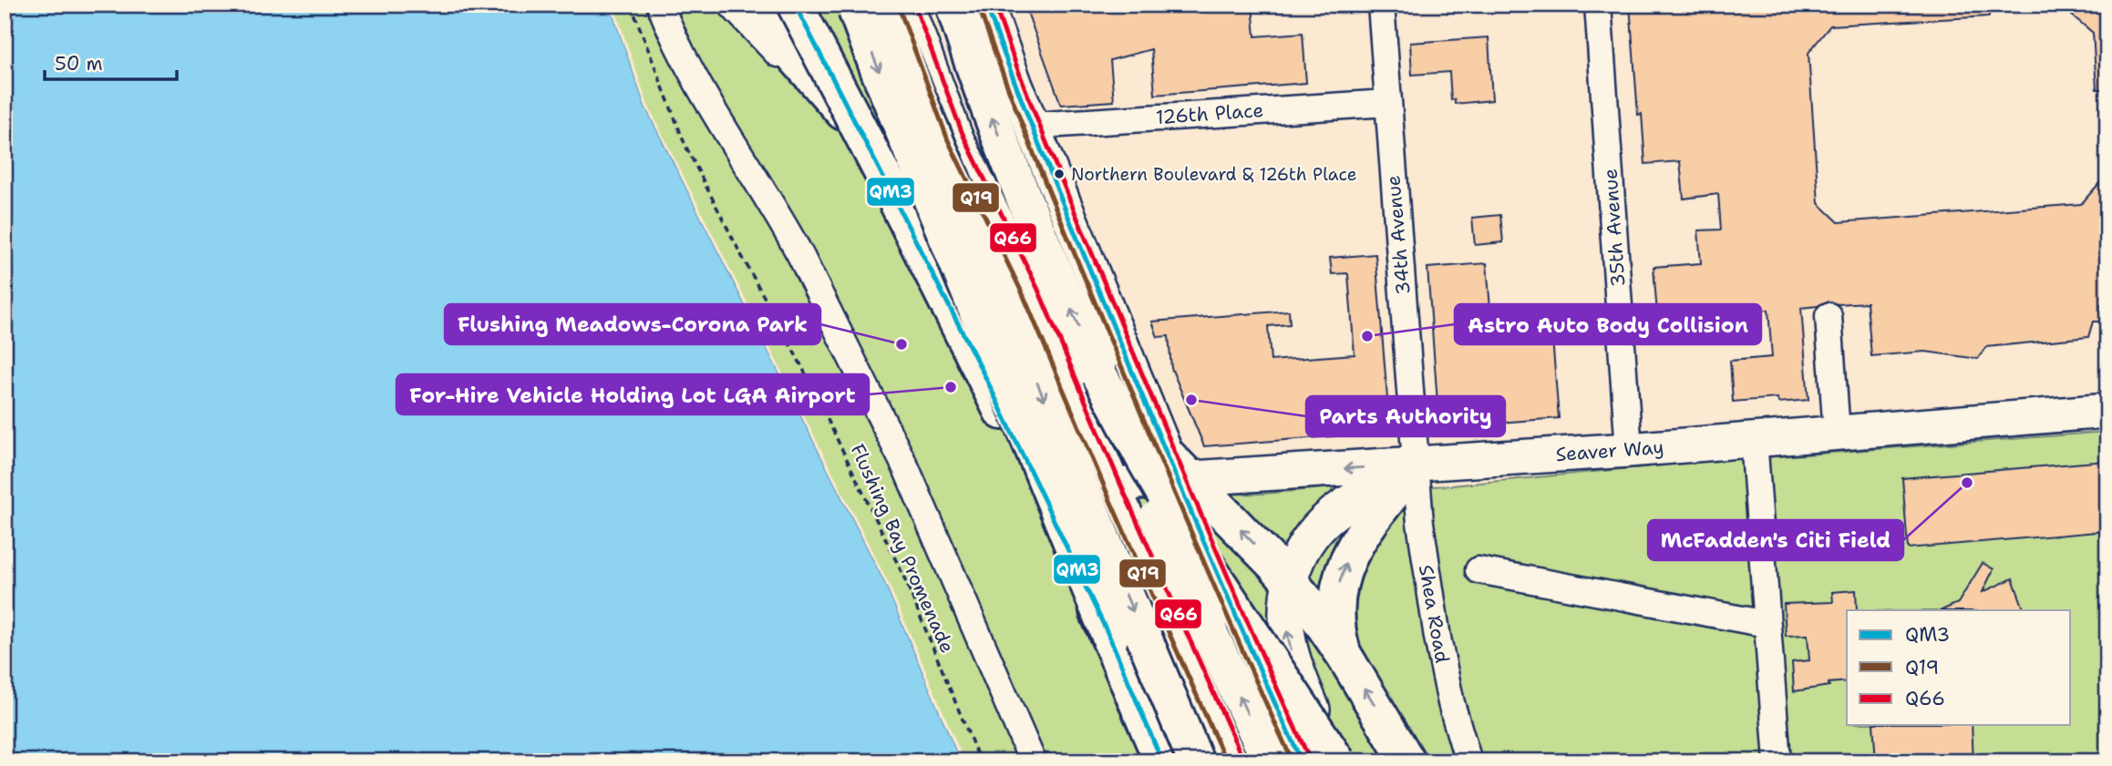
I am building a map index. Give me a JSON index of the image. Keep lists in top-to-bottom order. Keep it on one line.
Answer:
{"streets":{"main road":["Seaver Way"],"street":["126th Place","35th Avenue","34th Avenue","Shea Road"],"path":["Flushing Bay Promenade"]},"crossings":[["126th Place","34th Avenue"],["35th Avenue","Seaver Way"],["34th Avenue","Seaver Way"],["34th Avenue","Shea Road"],["Seaver Way","Shea Road"]],"places":["Northern Boulevard & 126th Place","Astro Auto Body Collision","Flushing Meadows-Corona Park","For-Hire Vehicle Holding Lot LGA Airport","Parts Authority","McFadden's Citi Field"],"lines":["transit line QM3","transit line Q66","transit line Q19"],"legend":["QM3","Q19","Q66"],"scale_bar":"50 m"}
